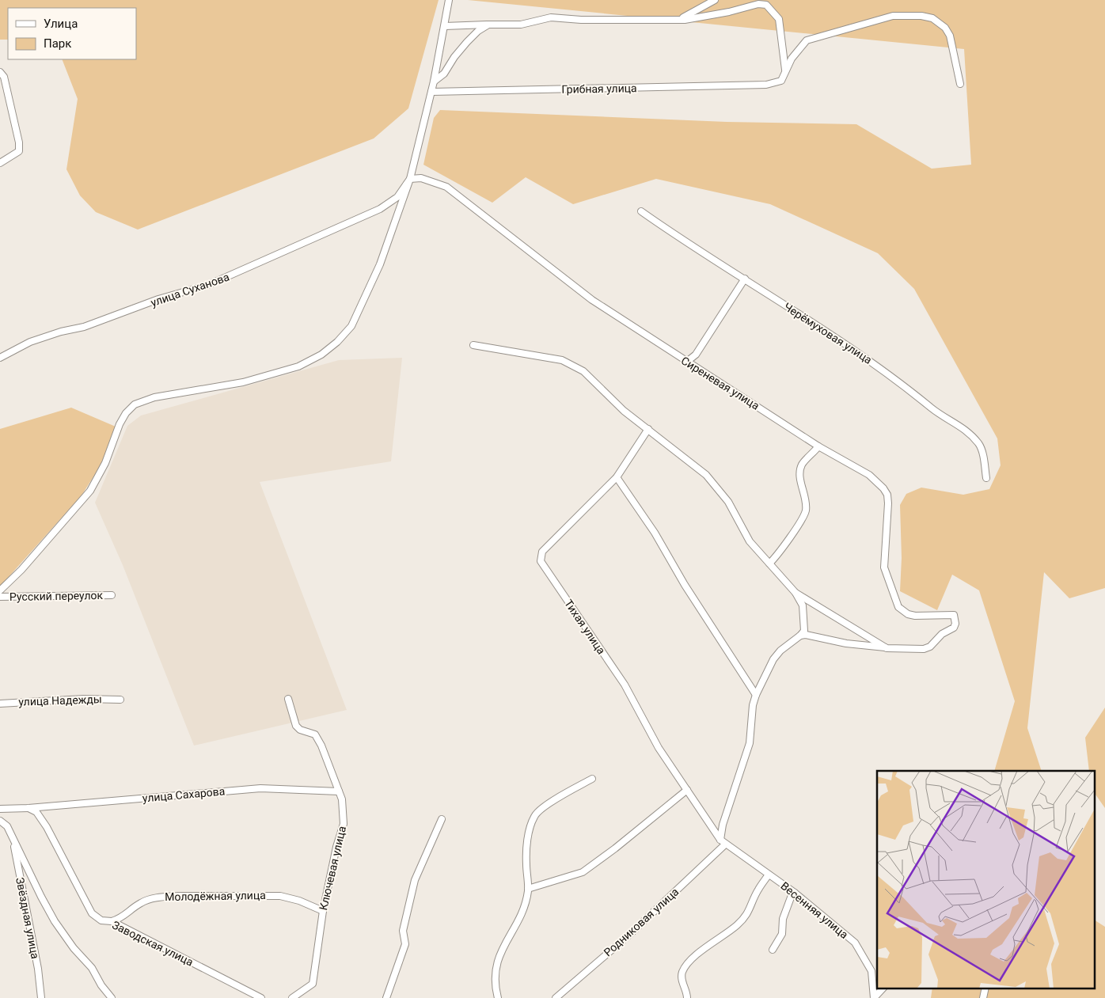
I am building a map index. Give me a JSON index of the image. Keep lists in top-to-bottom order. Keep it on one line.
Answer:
{"streets":{"street":["Грибная улица","улица Суханова","Черёмуховая улица","Сиреневая улица","Русский переулок","Тихая улица","улица Надежды","улица Сахарова","Ключевая улица","Молодёжная улица","Весенняя улица","Звёздная улица","Родниковая улица","Заводская улица"]},"crossings":[["улица Суханова","Сиреневая улица"],["Тихая улица","Весенняя улица"],["Тихая улица","Родниковая улица"],["улица Сахарова","Ключевая улица"],["улица Сахарова","Заводская улица"],["Ключевая улица","Молодёжная улица"],["Молодёжная улица","Заводская улица"],["Весенняя улица","Родниковая улица"]],"legend":["Улица","Парк"]}
